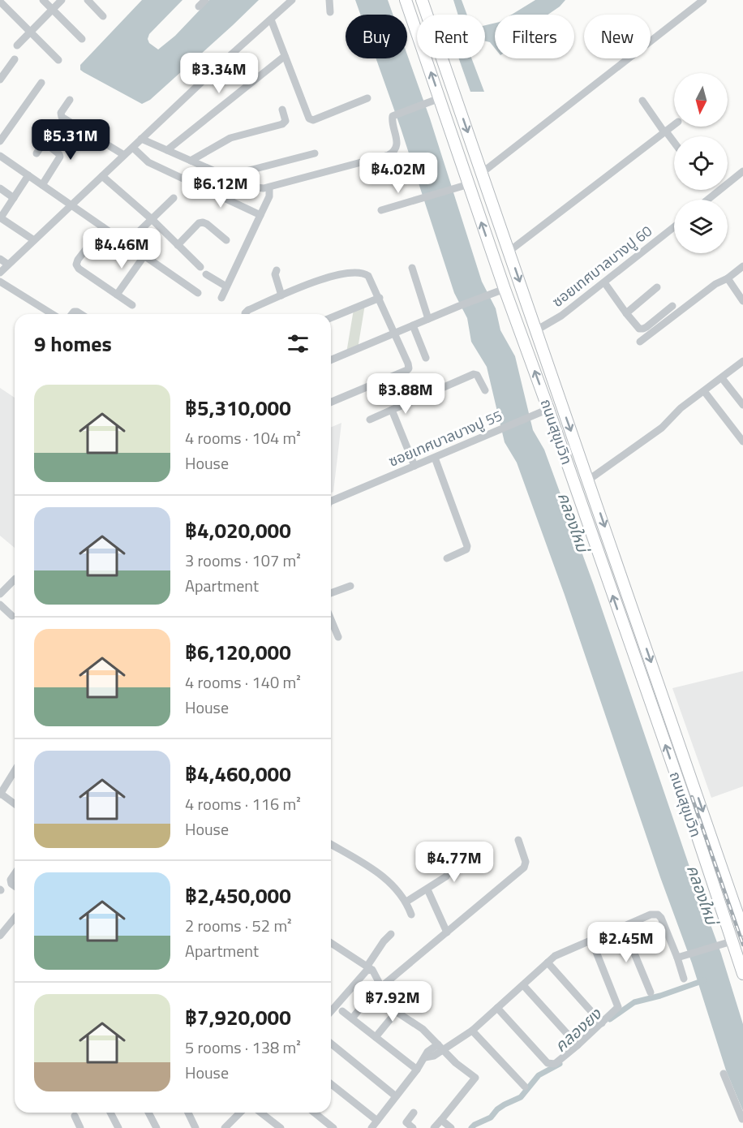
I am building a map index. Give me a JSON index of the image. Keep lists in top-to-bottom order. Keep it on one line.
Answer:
{"streets":{"highway":["ถนนสุขุมวิท"],"street":["ซอยเทศบาลบางปู 60","ซอยเทศบาลบางปู 55"]},"crossings":[["ซอยเทศบาลบางปู 60","ถนนสุขุมวิท"],["ถนนสุขุมวิท","ซอยเทศบาลบางปู 55"]],"water":["คลองใหม่","คลองยง"],"north":"bottom","page":{"chip":["Buy","Rent","Filters","New"],"price":["฿3.34M","฿5.31M","฿4.02M","฿6.12M","฿4.46M","฿3.88M","฿4.77M","฿2.45M","฿7.92M"],"heading":"9 homes","list":[{"name":"฿5,310,000","note":"4 rooms · 104 m² · House"},{"name":"฿4,020,000","note":"3 rooms · 107 m² · Apartment"},{"name":"฿6,120,000","note":"4 rooms · 140 m² · House"},{"name":"฿4,460,000","note":"4 rooms · 116 m² · House"},{"name":"฿2,450,000","note":"2 rooms · 52 m² · Apartment"},{"name":"฿7,920,000","note":"5 rooms · 138 m² · House"}]}}
